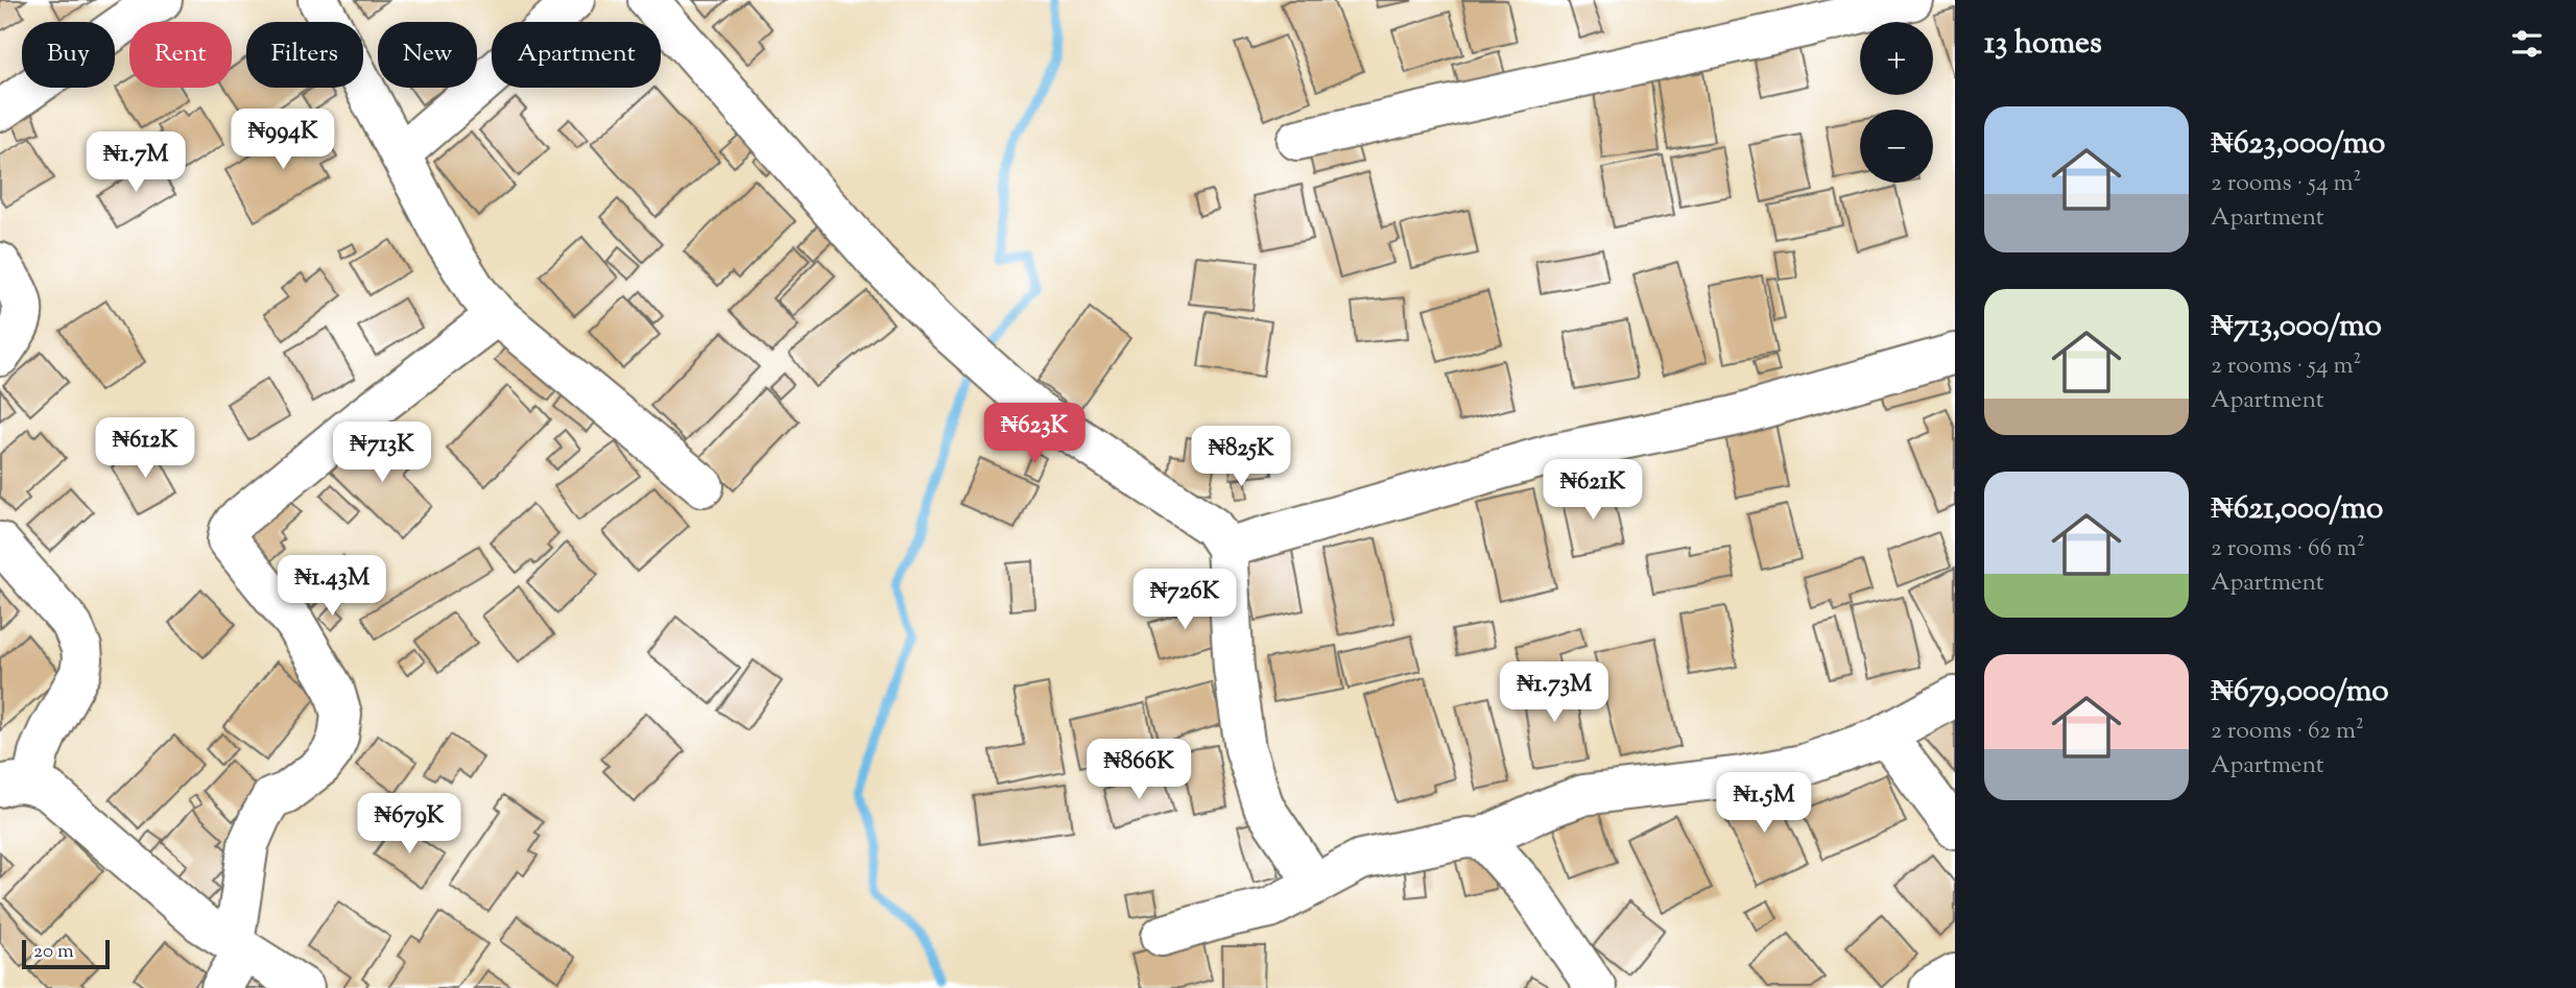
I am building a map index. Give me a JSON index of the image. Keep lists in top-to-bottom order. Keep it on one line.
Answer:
{"scale_bar":"20 m","page":{"heading":"13 homes","map_buttons":["+","−"],"chip":["Buy","Rent","Filters","New","Apartment"],"list":[{"name":"₦623,000/mo","note":"2 rooms · 54 m² · Apartment"},{"name":"₦713,000/mo","note":"2 rooms · 54 m² · Apartment"},{"name":"₦621,000/mo","note":"2 rooms · 66 m² · Apartment"},{"name":"₦679,000/mo","note":"2 rooms · 62 m² · Apartment"}],"price":["₦994K","₦1.7M","₦623K","₦612K","₦713K","₦825K","₦621K","₦1.43M","₦726K","₦1.73M","₦866K","₦1.5M","₦679K"],"scale":"20 m"}}
